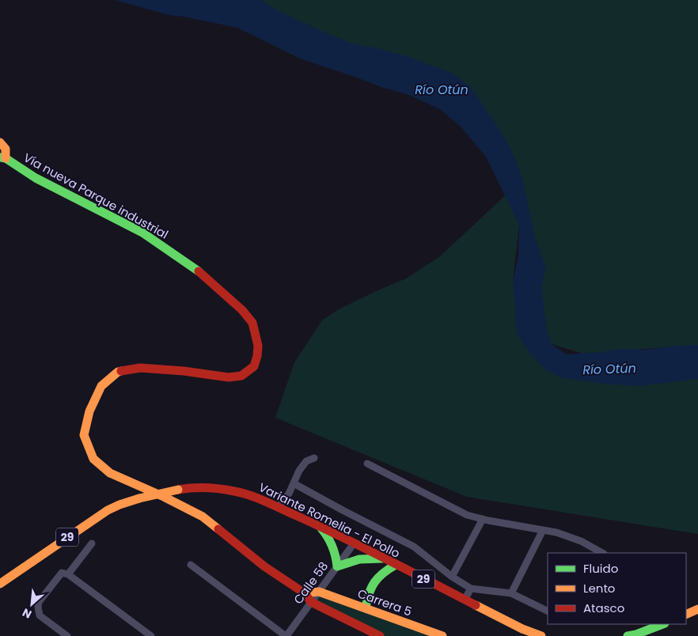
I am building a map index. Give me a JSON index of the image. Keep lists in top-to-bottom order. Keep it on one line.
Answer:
{"streets":{"main road":["Vía nueva Parque industrial","Variante Romelia - El Pollo","29","Carrera 5"],"street":["Calle 58"]},"crossings":[["Variante Romelia - El Pollo","Calle 58"],["Calle 58","Carrera 5"]],"water":["Río Otún"],"legend":["Fluido","Lento","Atasco"],"north":"bottom left"}
